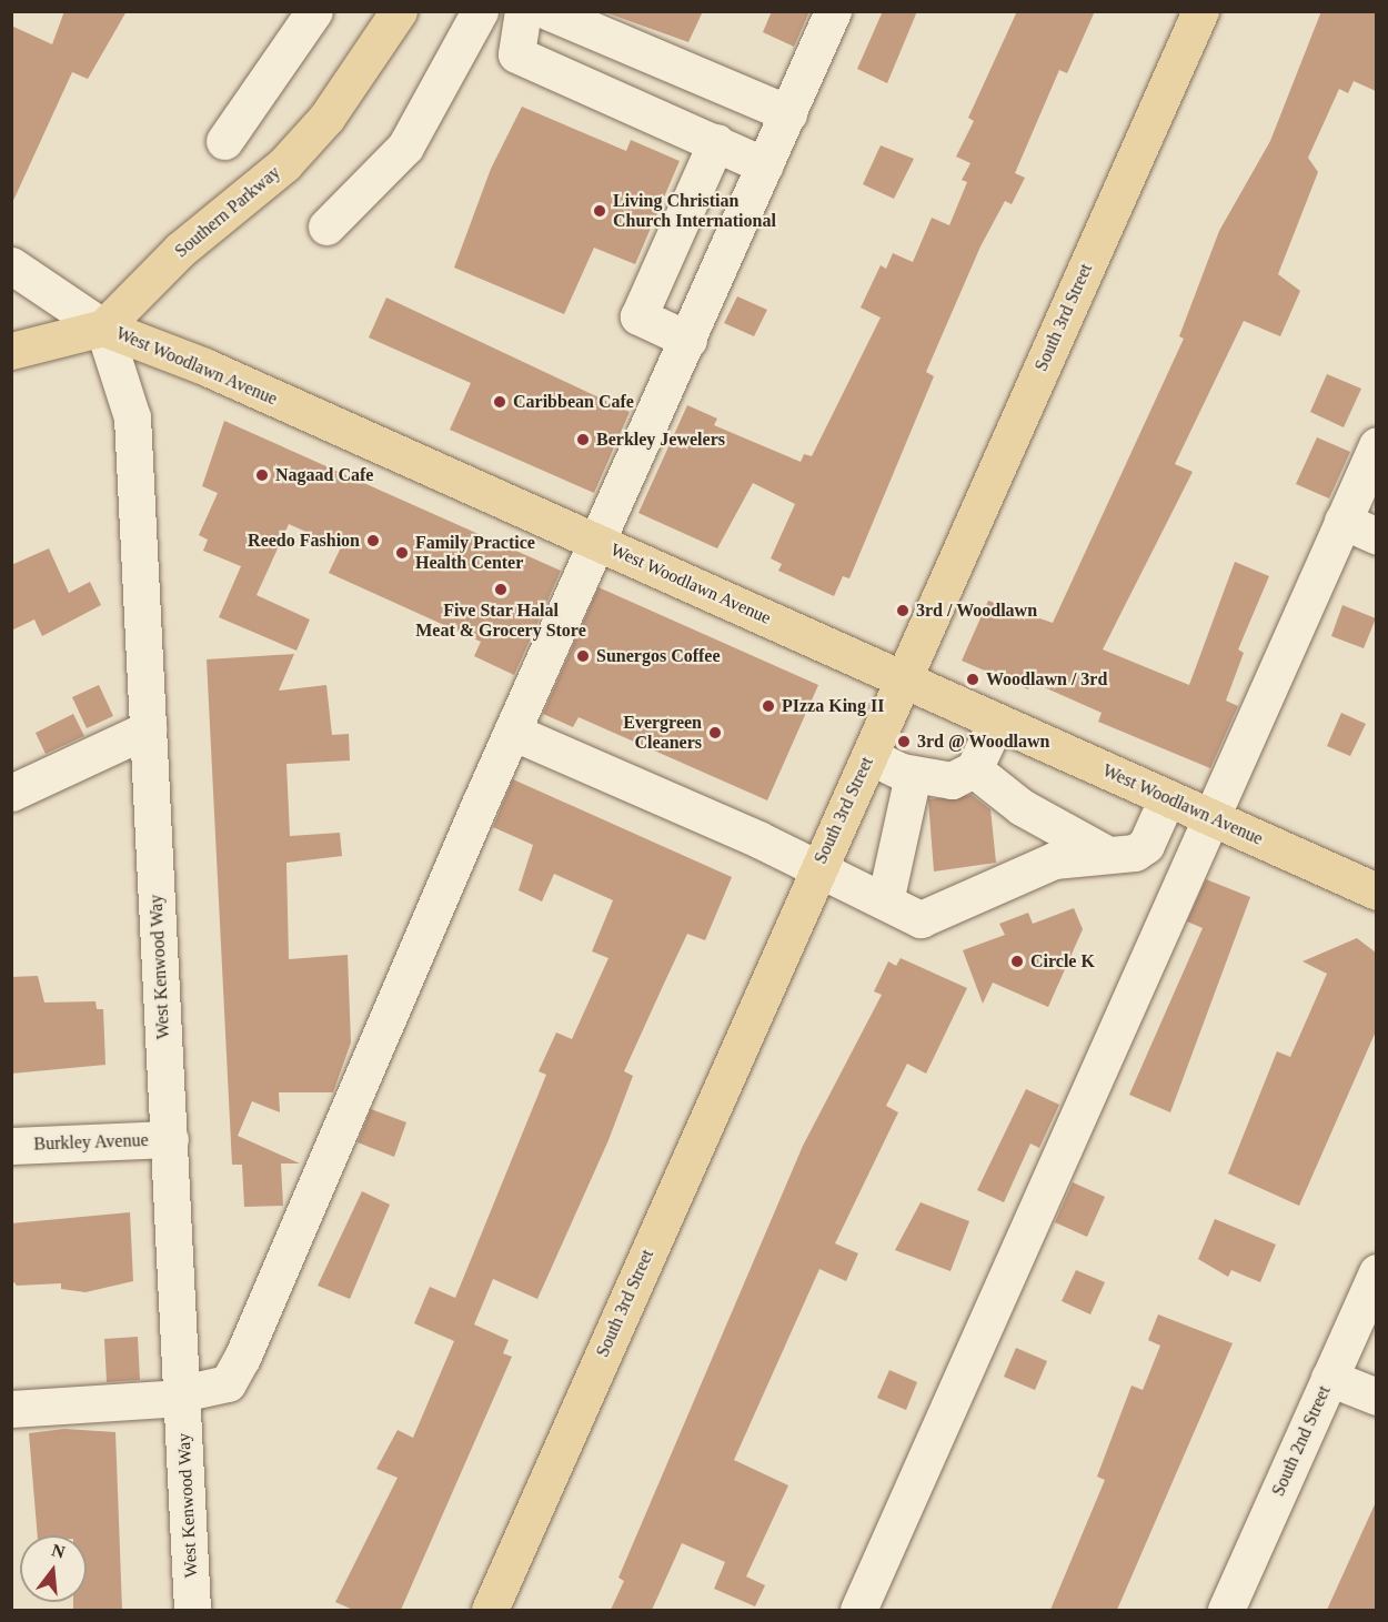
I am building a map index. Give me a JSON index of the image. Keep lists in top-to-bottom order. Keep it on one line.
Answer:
{"streets":{"main road":["Southern Parkway","South 3rd Street","West Woodlawn Avenue"],"street":["West Kenwood Way","Burkley Avenue","South 2nd Street"]},"crossings":[["Southern Parkway","West Woodlawn Avenue"],["Southern Parkway","West Kenwood Way"],["South 3rd Street","West Woodlawn Avenue"],["West Woodlawn Avenue","West Kenwood Way"],["West Kenwood Way","Burkley Avenue"]],"places":["Living Christian Church International","Caribbean Cafe","Berkley Jewelers","Nagaad Cafe","Reedo Fashion","Family Practice Health Center","Five Star Halal Meat & Grocery Store","3rd / Woodlawn","Sunergos Coffee","Woodlawn / 3rd","PIzza King II","Evergreen Cleaners","3rd @ Woodlawn","Circle K"],"north":"top"}
